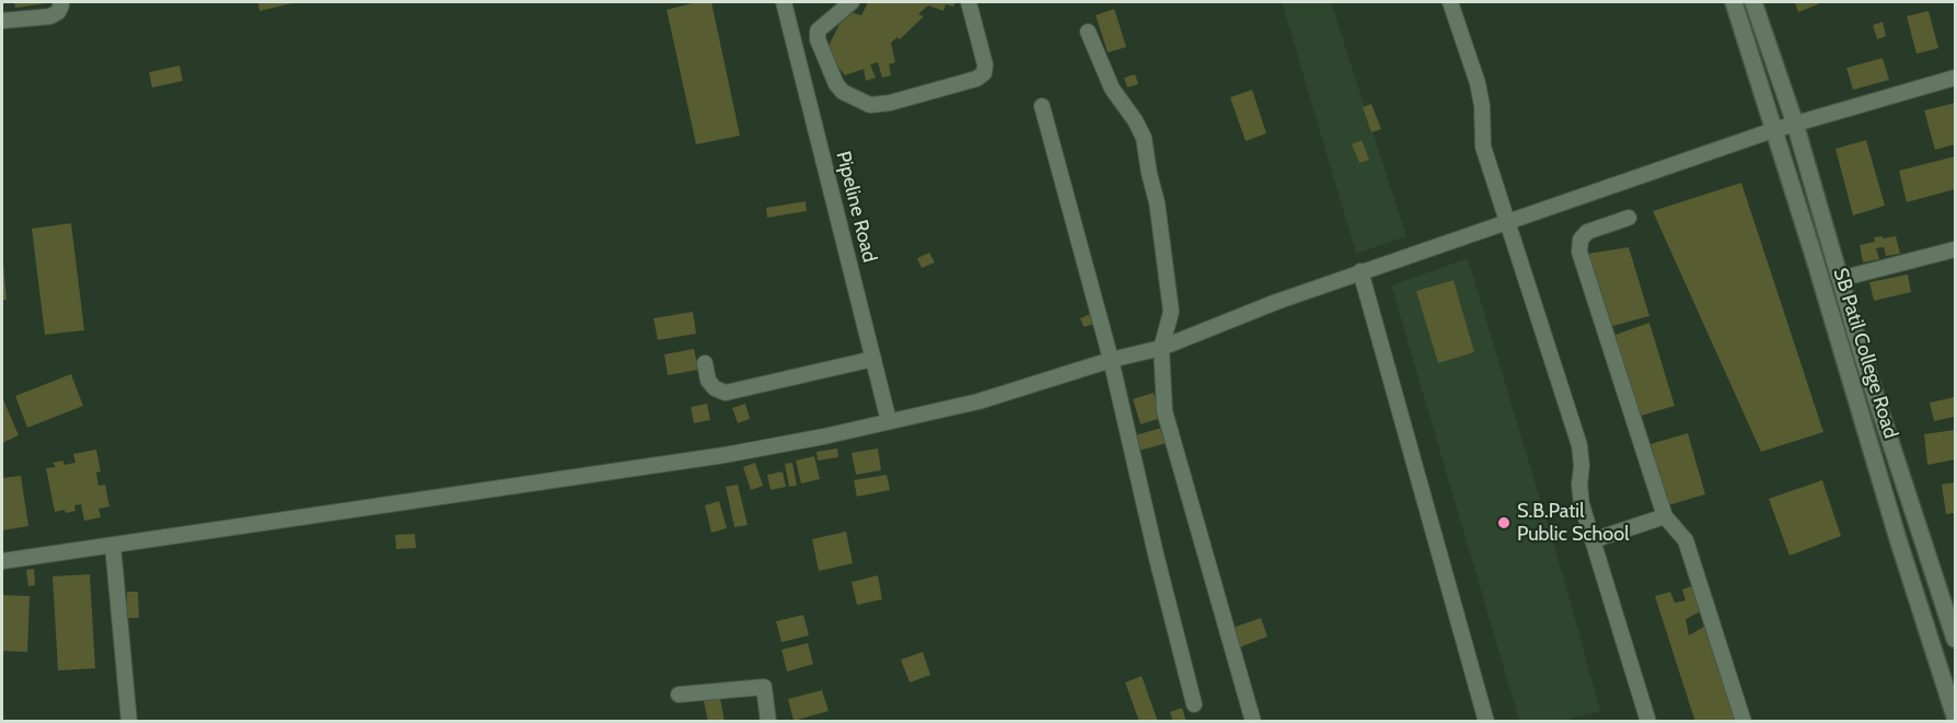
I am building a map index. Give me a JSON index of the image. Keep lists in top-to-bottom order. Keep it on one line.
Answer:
{"streets":{"street":["Pipeline Road","SB Patil College Road"]},"places":["S.B.Patil Public School"]}
